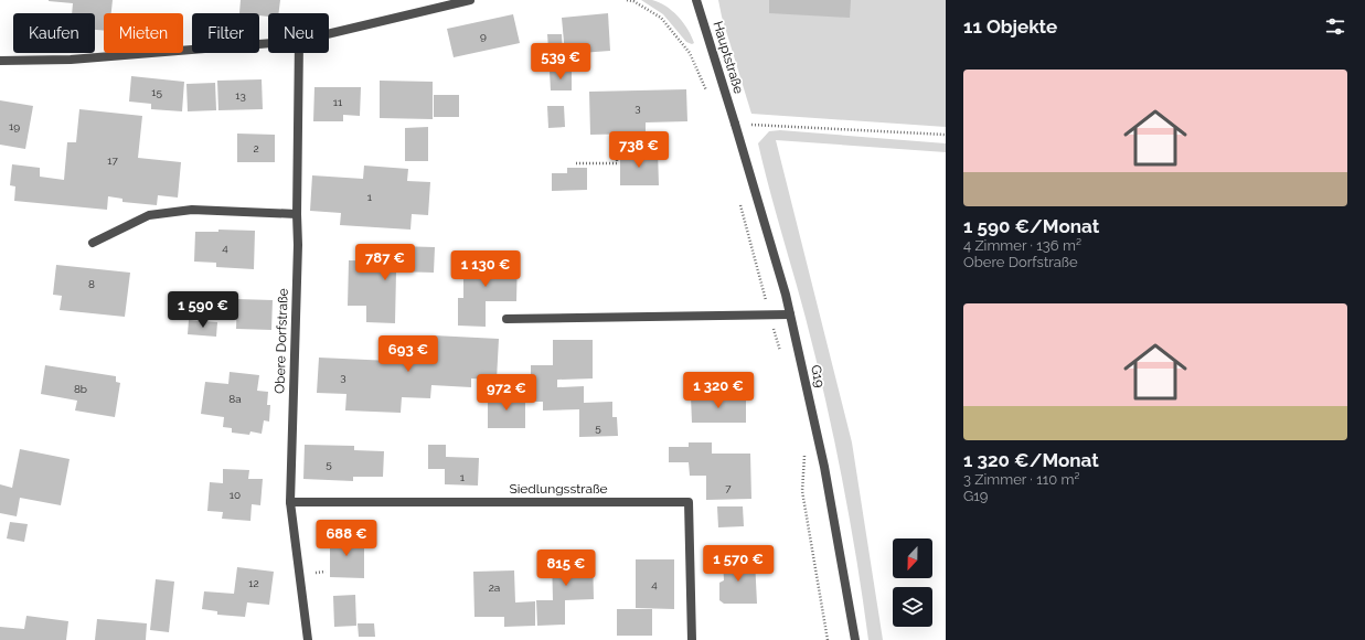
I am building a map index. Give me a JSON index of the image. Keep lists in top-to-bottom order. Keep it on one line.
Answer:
{"streets":{"street":["Hauptstraße","Obere Dorfstraße","G19","Siedlungsstraße"]},"crossings":[["Hauptstraße","G19"],["Obere Dorfstraße","Siedlungsstraße"]],"house_numbers":["9","15","13","11","3","19","2","17","1","4","8","3","8b","8a","5","5","1","7","10","12","4","2a"],"north":"bottom","page":{"heading":"11 Objekte","chip":["Kaufen","Mieten","Filter","Neu"],"price":["539 €","738 €","787 €","1 130 €","1 590 €","693 €","1 320 €","972 €","688 €","1 570 €","815 €"],"list":[{"name":"1 590 €/Monat","note":"4 Zimmer · 136 m² · Obere Dorfstraße"},{"name":"1 320 €/Monat","note":"3 Zimmer · 110 m² · G19"}]}}
